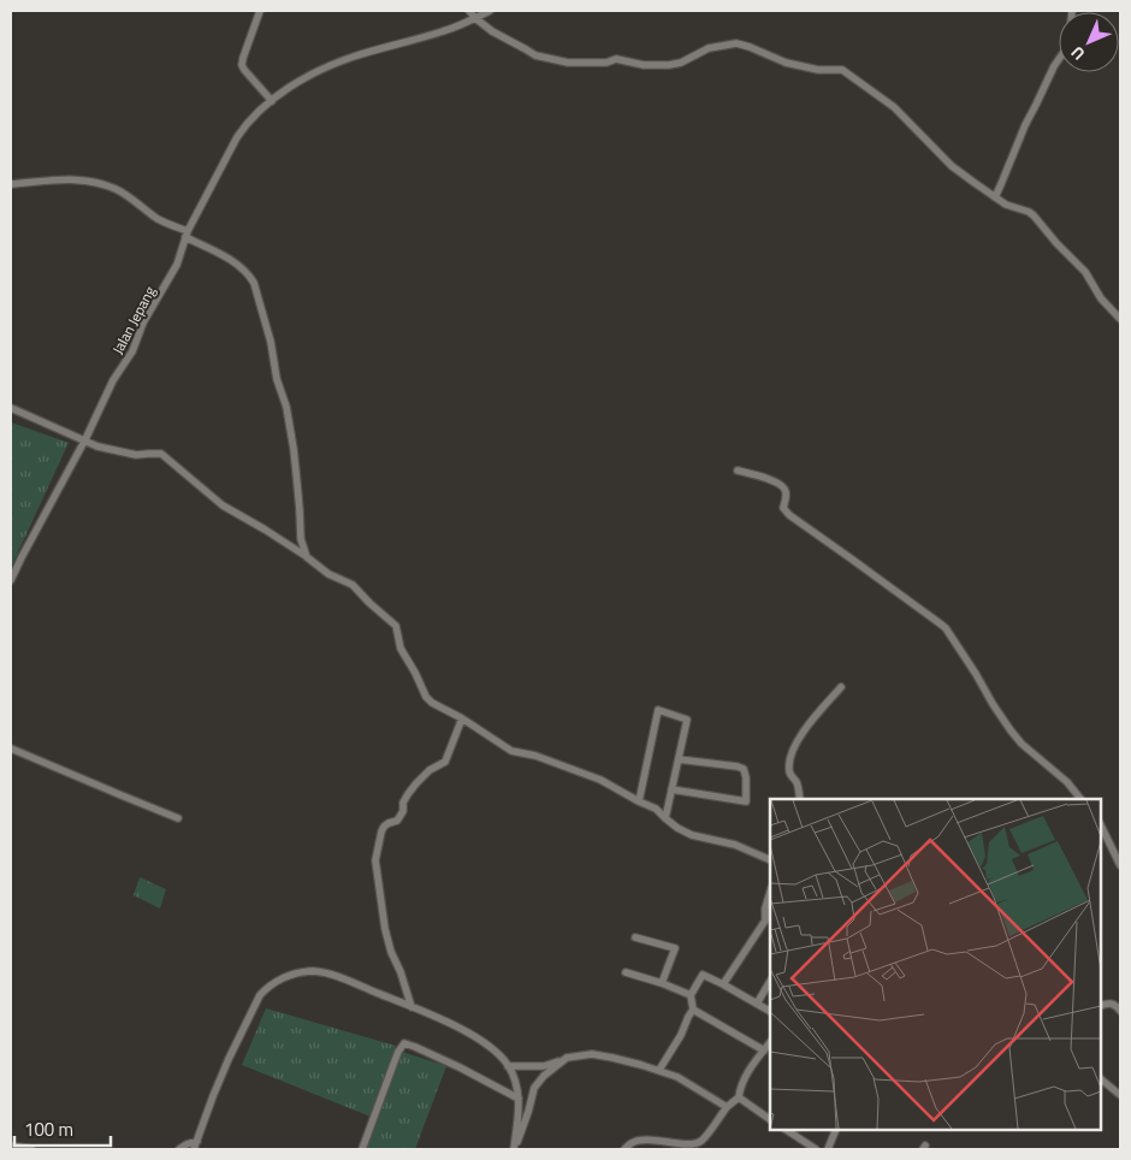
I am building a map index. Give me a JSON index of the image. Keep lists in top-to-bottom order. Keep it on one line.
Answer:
{"streets":{"street":["Jalan Jepang"]},"scale_bar":"100 m","north":"bottom left"}
